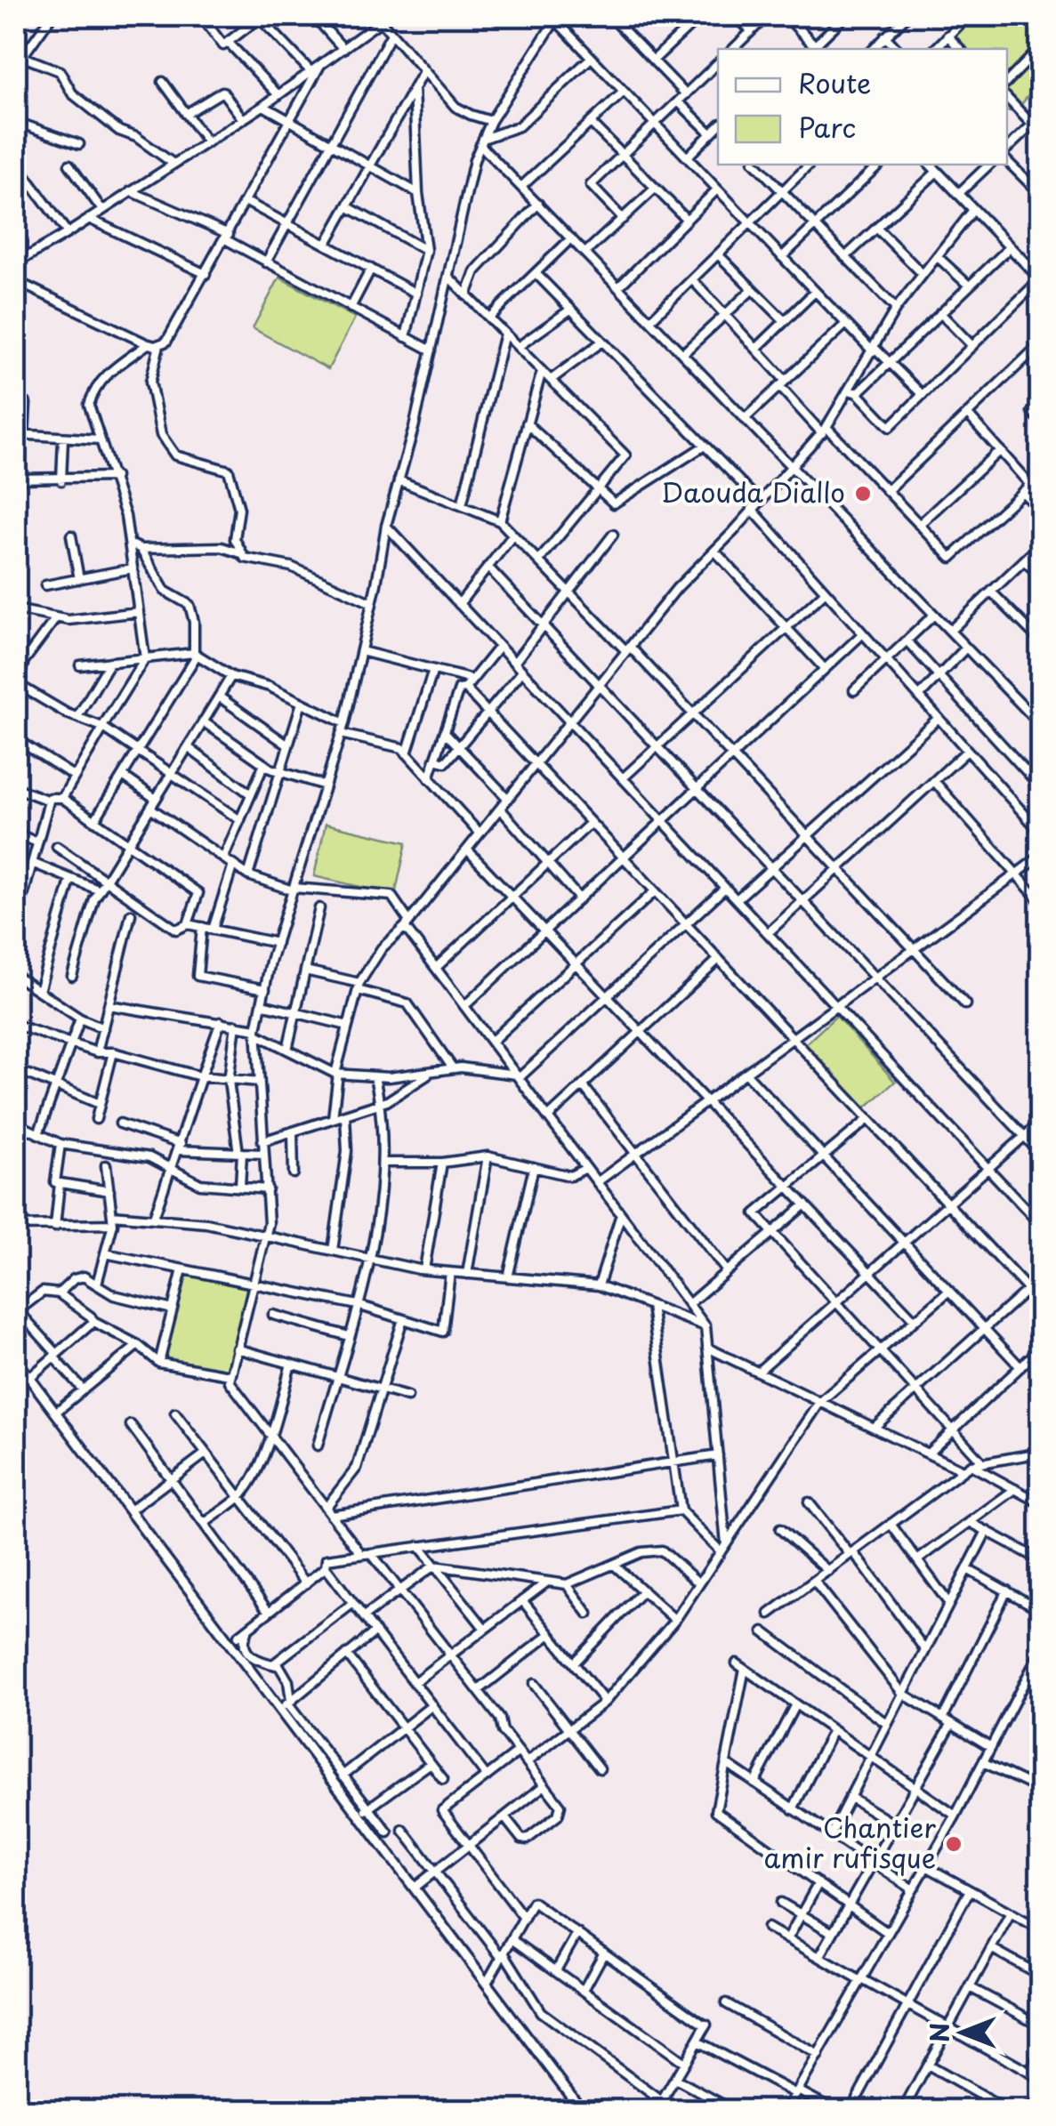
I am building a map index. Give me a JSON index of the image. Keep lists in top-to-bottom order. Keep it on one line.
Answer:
{"places":["Daouda Diallo","Chantier amir rufisque"],"legend":["Route","Parc"],"north":"left"}
